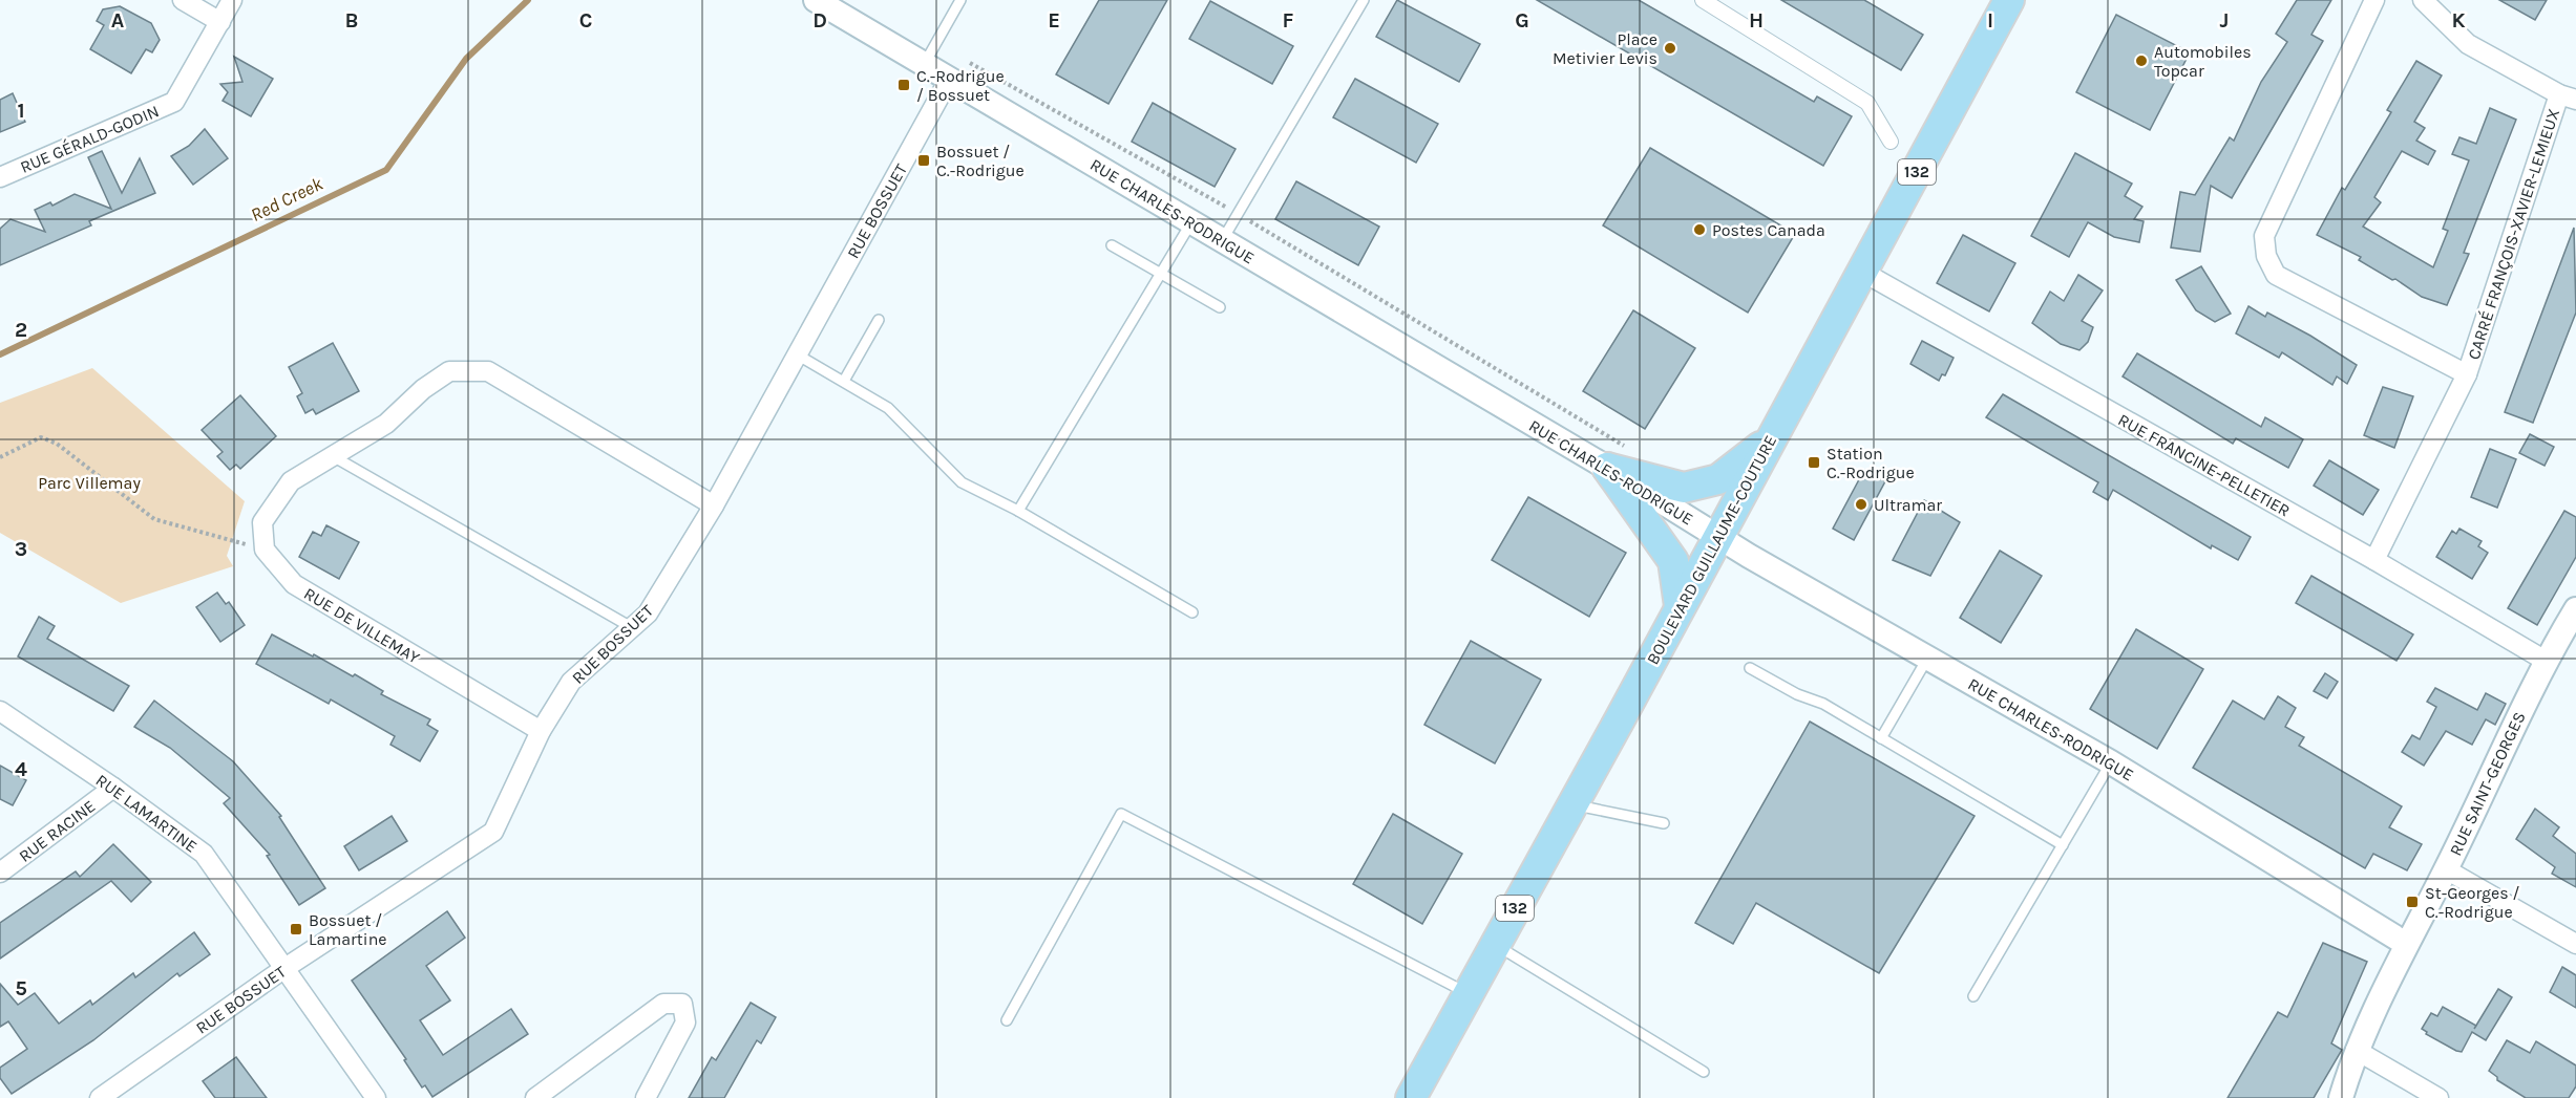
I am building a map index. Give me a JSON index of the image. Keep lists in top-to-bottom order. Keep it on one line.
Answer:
{"streets":{"main road":["132","BOULEVARD GUILLAUME-COUTURE"],"street":["RUE GÉRALD-GODIN","RUE BOSSUET","RUE CHARLES-RODRIGUE","CARRÉ FRANÇOIS-XAVIER-LEMIEUX","RUE FRANCINE-PELLETIER","RUE DE VILLEMAY","RUE SAINT-GEORGES","RUE LAMARTINE","RUE RACINE"]},"crossings":[["RUE BOSSUET","RUE CHARLES-RODRIGUE"],["RUE BOSSUET","RUE DE VILLEMAY"],["RUE BOSSUET","RUE LAMARTINE"],["RUE CHARLES-RODRIGUE","BOULEVARD GUILLAUME-COUTURE"],["RUE CHARLES-RODRIGUE","RUE SAINT-GEORGES"],["CARRÉ FRANÇOIS-XAVIER-LEMIEUX","RUE FRANCINE-PELLETIER"],["RUE FRANCINE-PELLETIER","BOULEVARD GUILLAUME-COUTURE"],["RUE FRANCINE-PELLETIER","RUE SAINT-GEORGES"],["RUE LAMARTINE","RUE RACINE"]],"water":["Red Creek"],"parks":["Parc Villemay"],"places":{"other":["Place Metivier Levis","Automobiles Topcar","Postes Canada","Ultramar"],"transit":["C.-Rodrigue / Bossuet","Bossuet / C.-Rodrigue","Station C.-Rodrigue","St-Georges / C.-Rodrigue","Bossuet / Lamartine"]},"grid":{"columns":["A","B","C","D","E","F","G","H","I","J","K"],"rows":["1","2","3","4","5"]}}
